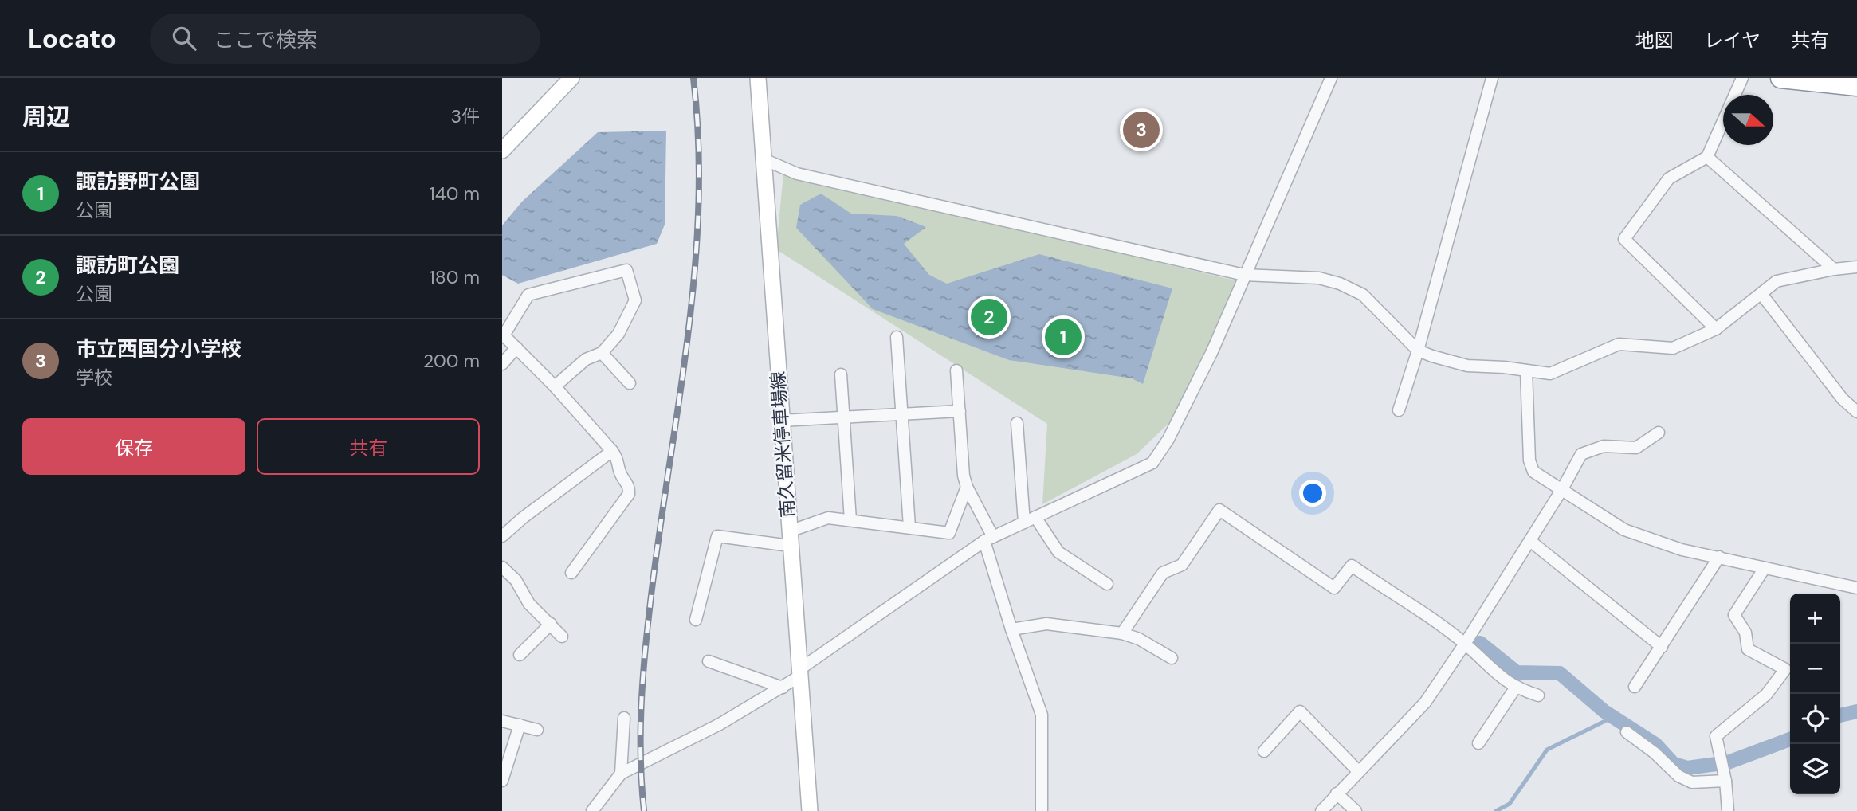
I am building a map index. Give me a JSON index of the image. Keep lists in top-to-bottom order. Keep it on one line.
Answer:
{"streets":{"main road":["南久留米停車場線"]},"north":"right","page":{"header":"Locato","search":"ここで検索","nav":["地図","レイヤ","共有"],"heading":["周辺","3件"],"pins":["3","2","1"],"list":[{"mark":"1","name":"諏訪野町公園","note":"公園","value":"140 m"},{"mark":"2","name":"諏訪町公園","note":"公園","value":"180 m"},{"mark":"3","name":"市立西国分小学校","note":"学校","value":"200 m"}],"buttons":["保存","共有"],"map_buttons":["+","−"]}}
